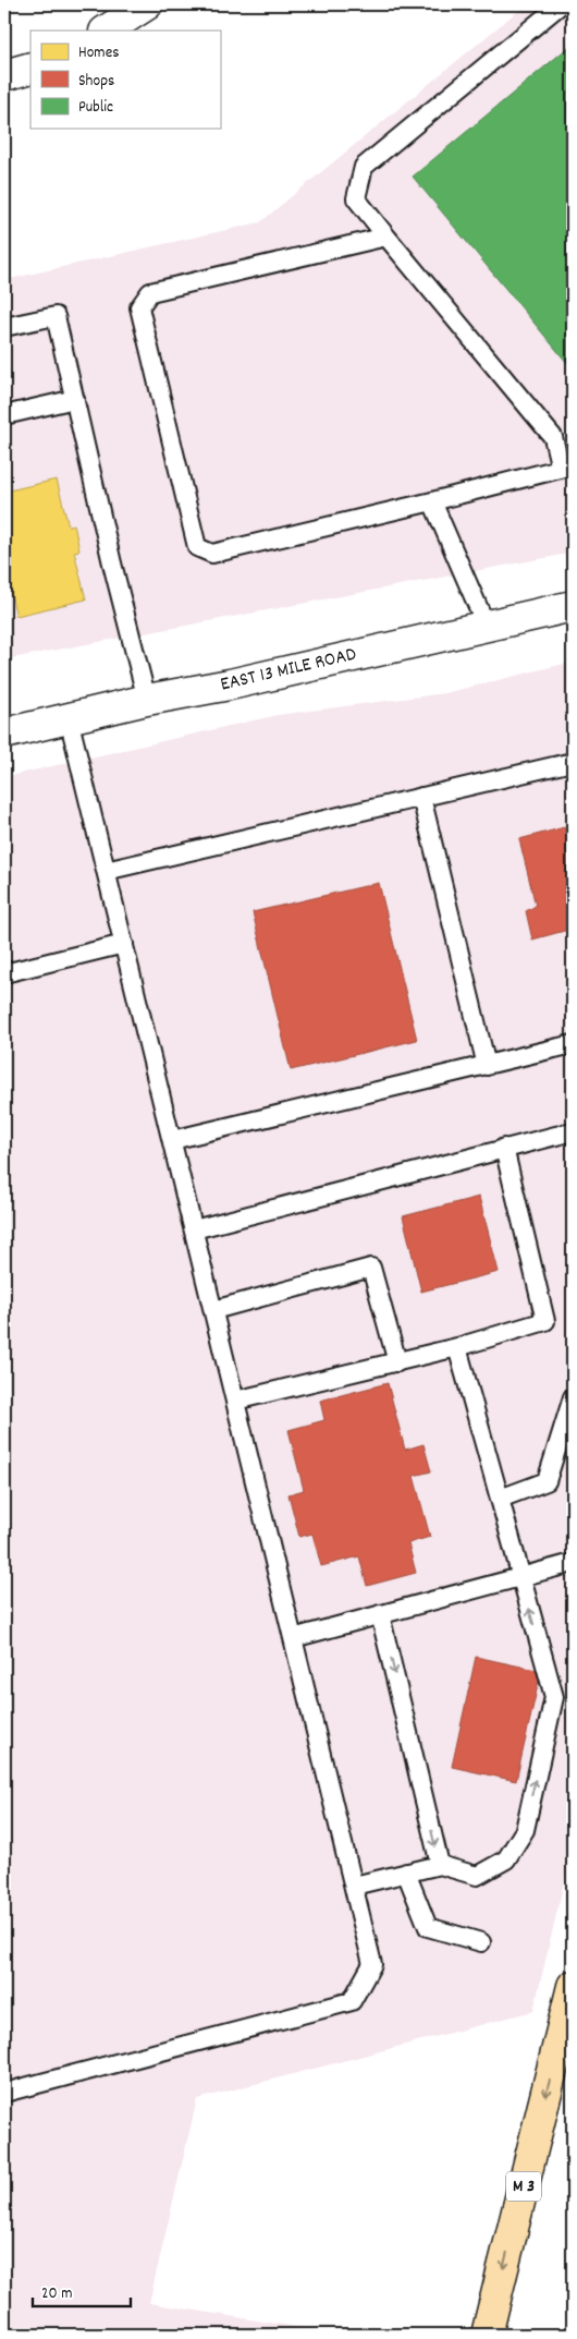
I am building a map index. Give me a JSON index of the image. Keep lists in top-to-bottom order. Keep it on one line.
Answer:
{"streets":{"main road":["EAST 13 MILE ROAD","M 3"]},"legend":["Homes","Shops","Public"],"scale_bar":"20 m"}
